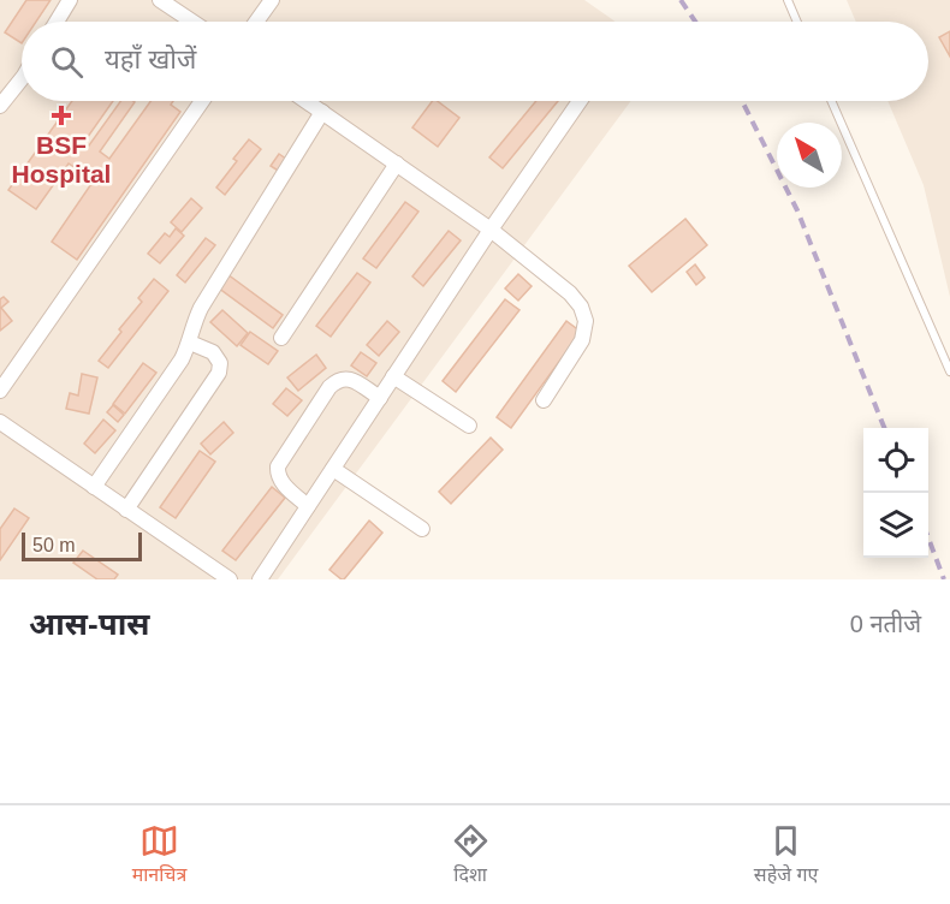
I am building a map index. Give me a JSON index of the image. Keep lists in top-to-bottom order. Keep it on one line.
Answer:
{"places":{"health":["BSF Hospital"]},"scale_bar":"50 m","north":"top left","page":{"search":"यहाँ खोजें","scale":"50 m","heading":["आस-पास","0 नतीजे"],"nav":["मानचित्र","दिशा","सहेजे गए"]}}
